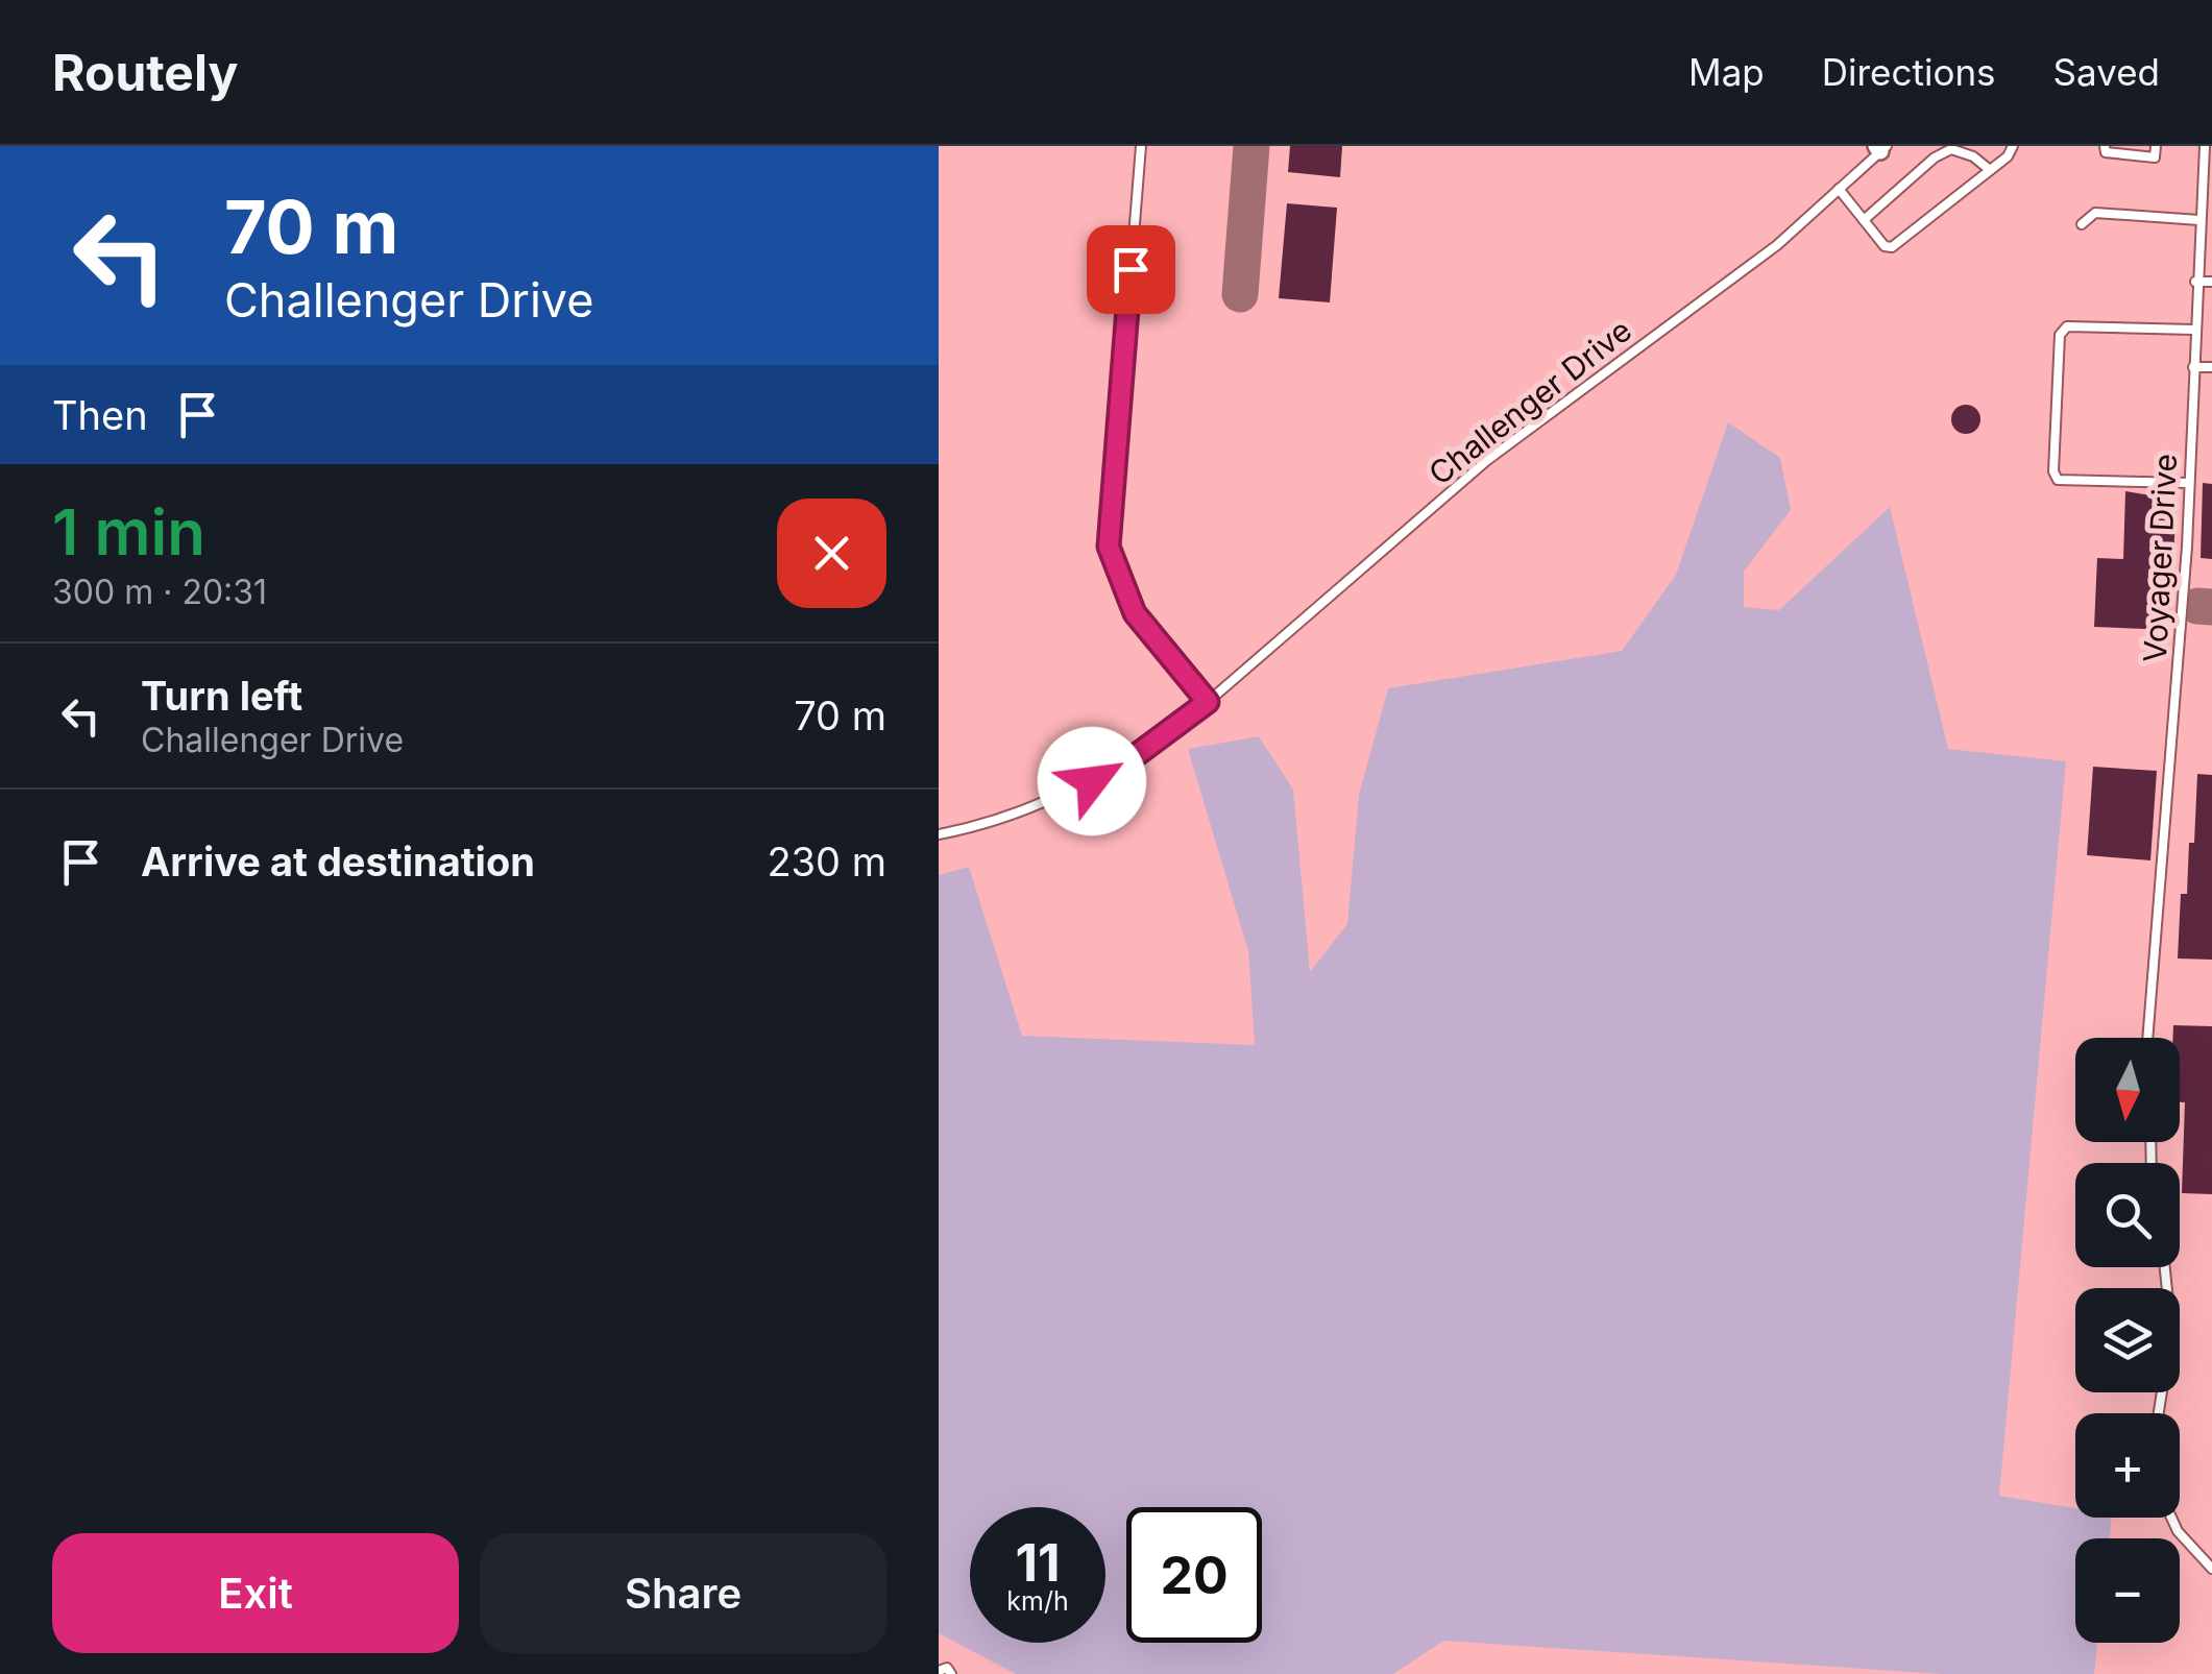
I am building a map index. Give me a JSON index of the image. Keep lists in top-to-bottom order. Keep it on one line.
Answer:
{"streets":{"lane":["Challenger Drive","Voyager Drive"]},"north":"bottom","page":{"header":"Routely","nav":["Map","Directions","Saved"],"turn":["70 m","Challenger Drive"],"then":"Then","heading":["1 min","300 m · 20:31"],"list":[{"name":"Turn left","note":"Challenger Drive","value":"70 m"},{"name":"Arrive at destination","value":"230 m"}],"map_buttons":["+","−"],"speed":"11 km/h","limit":"20","buttons":["Exit","Share"]}}
